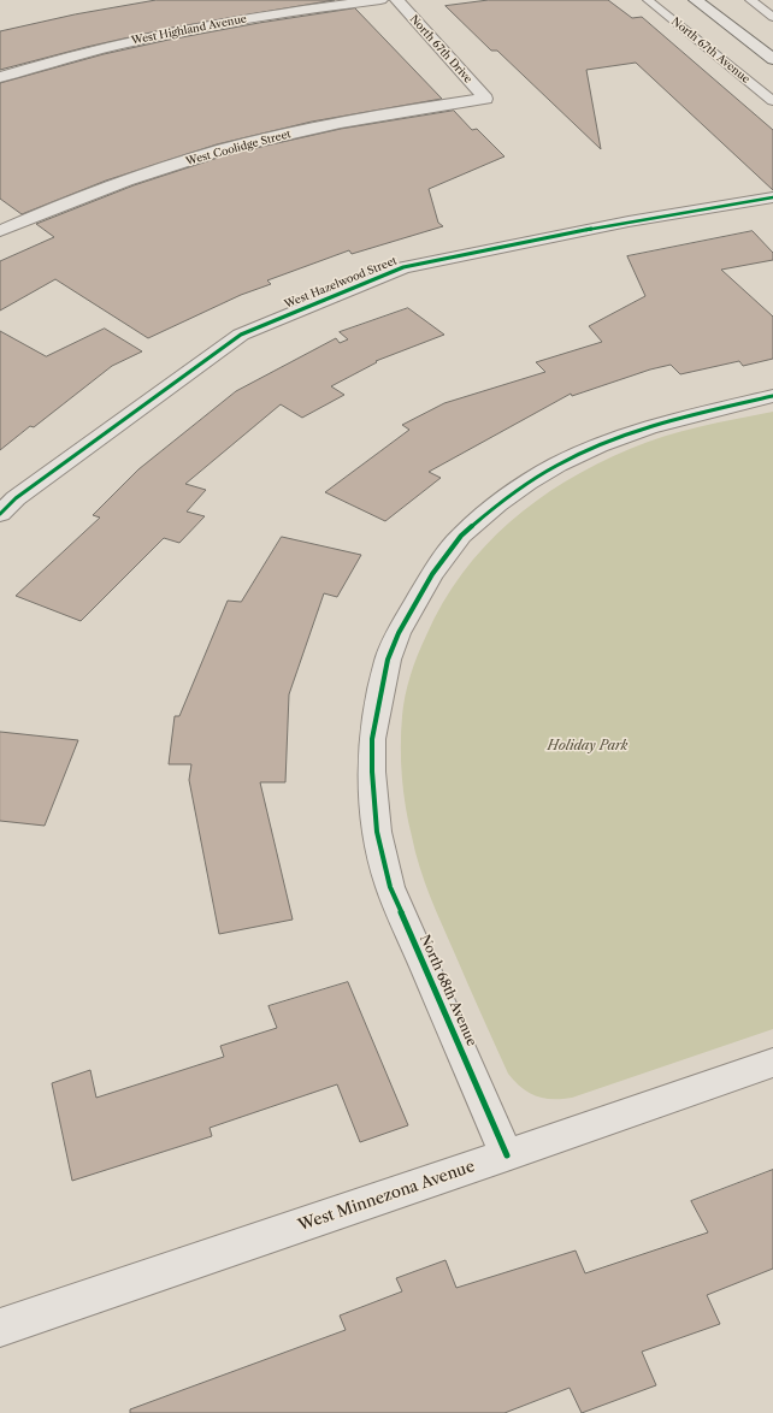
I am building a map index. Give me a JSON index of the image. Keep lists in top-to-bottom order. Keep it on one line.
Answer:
{"streets":{"street":["West Highland Avenue","North 67th Drive","West Coolidge Street","West Hazelwood Street","North 68th Avenue","West Minnezona Avenue"],"lane":["North 67th Avenue"]},"crossings":[["North 67th Drive","West Coolidge Street"],["North 68th Avenue","West Minnezona Avenue"]],"parks":["Holiday Park"]}
